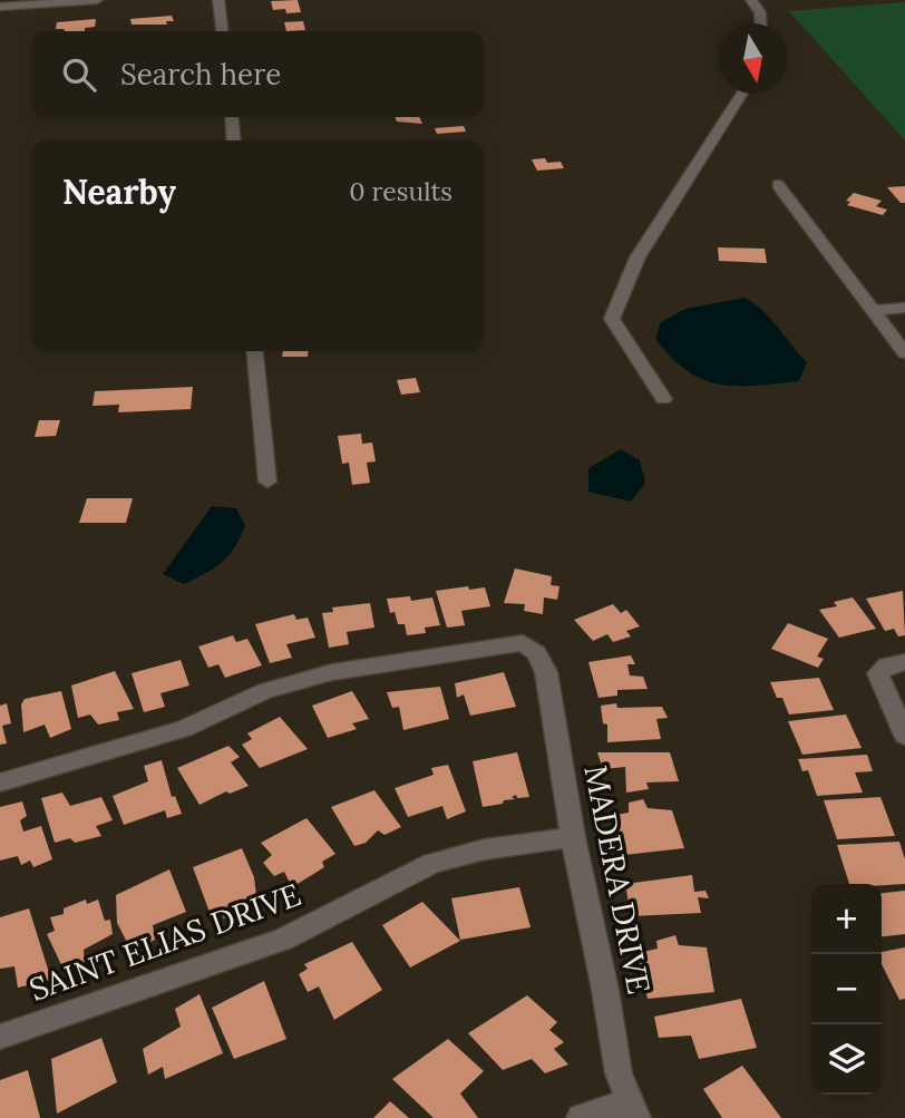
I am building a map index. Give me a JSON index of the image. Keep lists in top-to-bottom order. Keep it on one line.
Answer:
{"streets":{"street":["MADERA DRIVE","SAINT ELIAS DRIVE"]},"crossings":[["MADERA DRIVE","SAINT ELIAS DRIVE"]],"north":"bottom","page":{"search":"Search here","heading":["Nearby","0 results"],"map_buttons":["+","−"]}}
